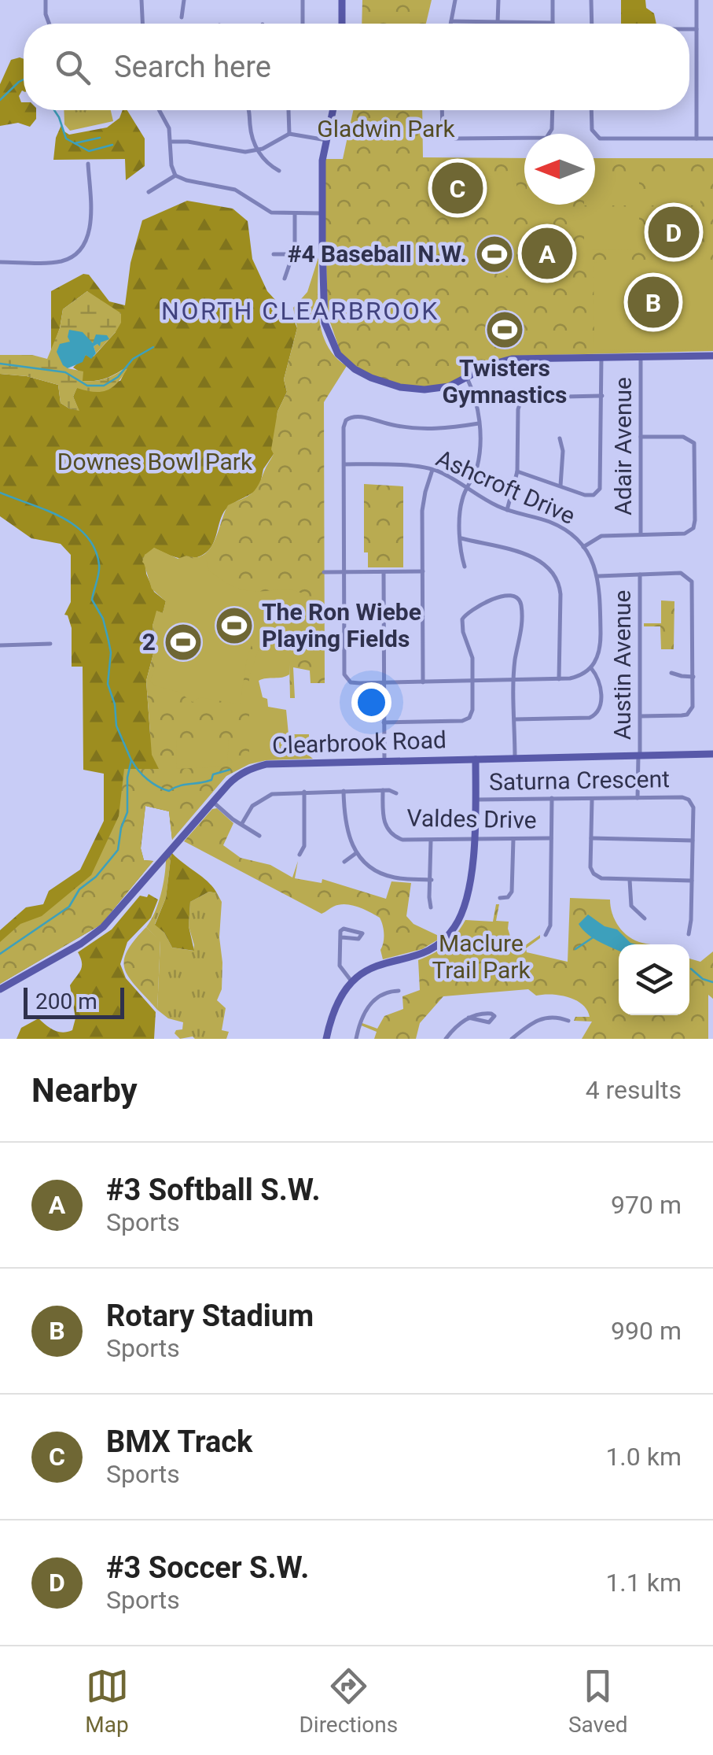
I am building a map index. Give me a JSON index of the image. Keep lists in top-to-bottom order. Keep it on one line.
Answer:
{"streets":{"street":["Adair Avenue","Ashcroft Drive","Austin Avenue","Clearbrook Road","Saturna Crescent","Valdes Drive"]},"crossings":[["Austin Avenue","Clearbrook Road"],["Austin Avenue","Saturna Crescent"]],"districts":["NORTH CLEARBROOK"],"parks":["Gladwin Park","Downes Bowl Park","Maclure Trail Park"],"places":{"sports":["#4 Baseball N.W.","Twisters Gymnastics","The Ron Wiebe Playing Fields","2"]},"scale_bar":"200 m","north":"left","page":{"search":"Search here","pins":["C","D","A","B"],"scale":"200 m","heading":["Nearby","4 results"],"list":[{"mark":"A","name":"#3 Softball S.W.","note":"Sports","value":"970 m"},{"mark":"B","name":"Rotary Stadium","note":"Sports","value":"990 m"},{"mark":"C","name":"BMX Track","note":"Sports","value":"1.0 km"},{"mark":"D","name":"#3 Soccer S.W.","note":"Sports","value":"1.1 km"}],"nav":["Map","Directions","Saved"]}}
